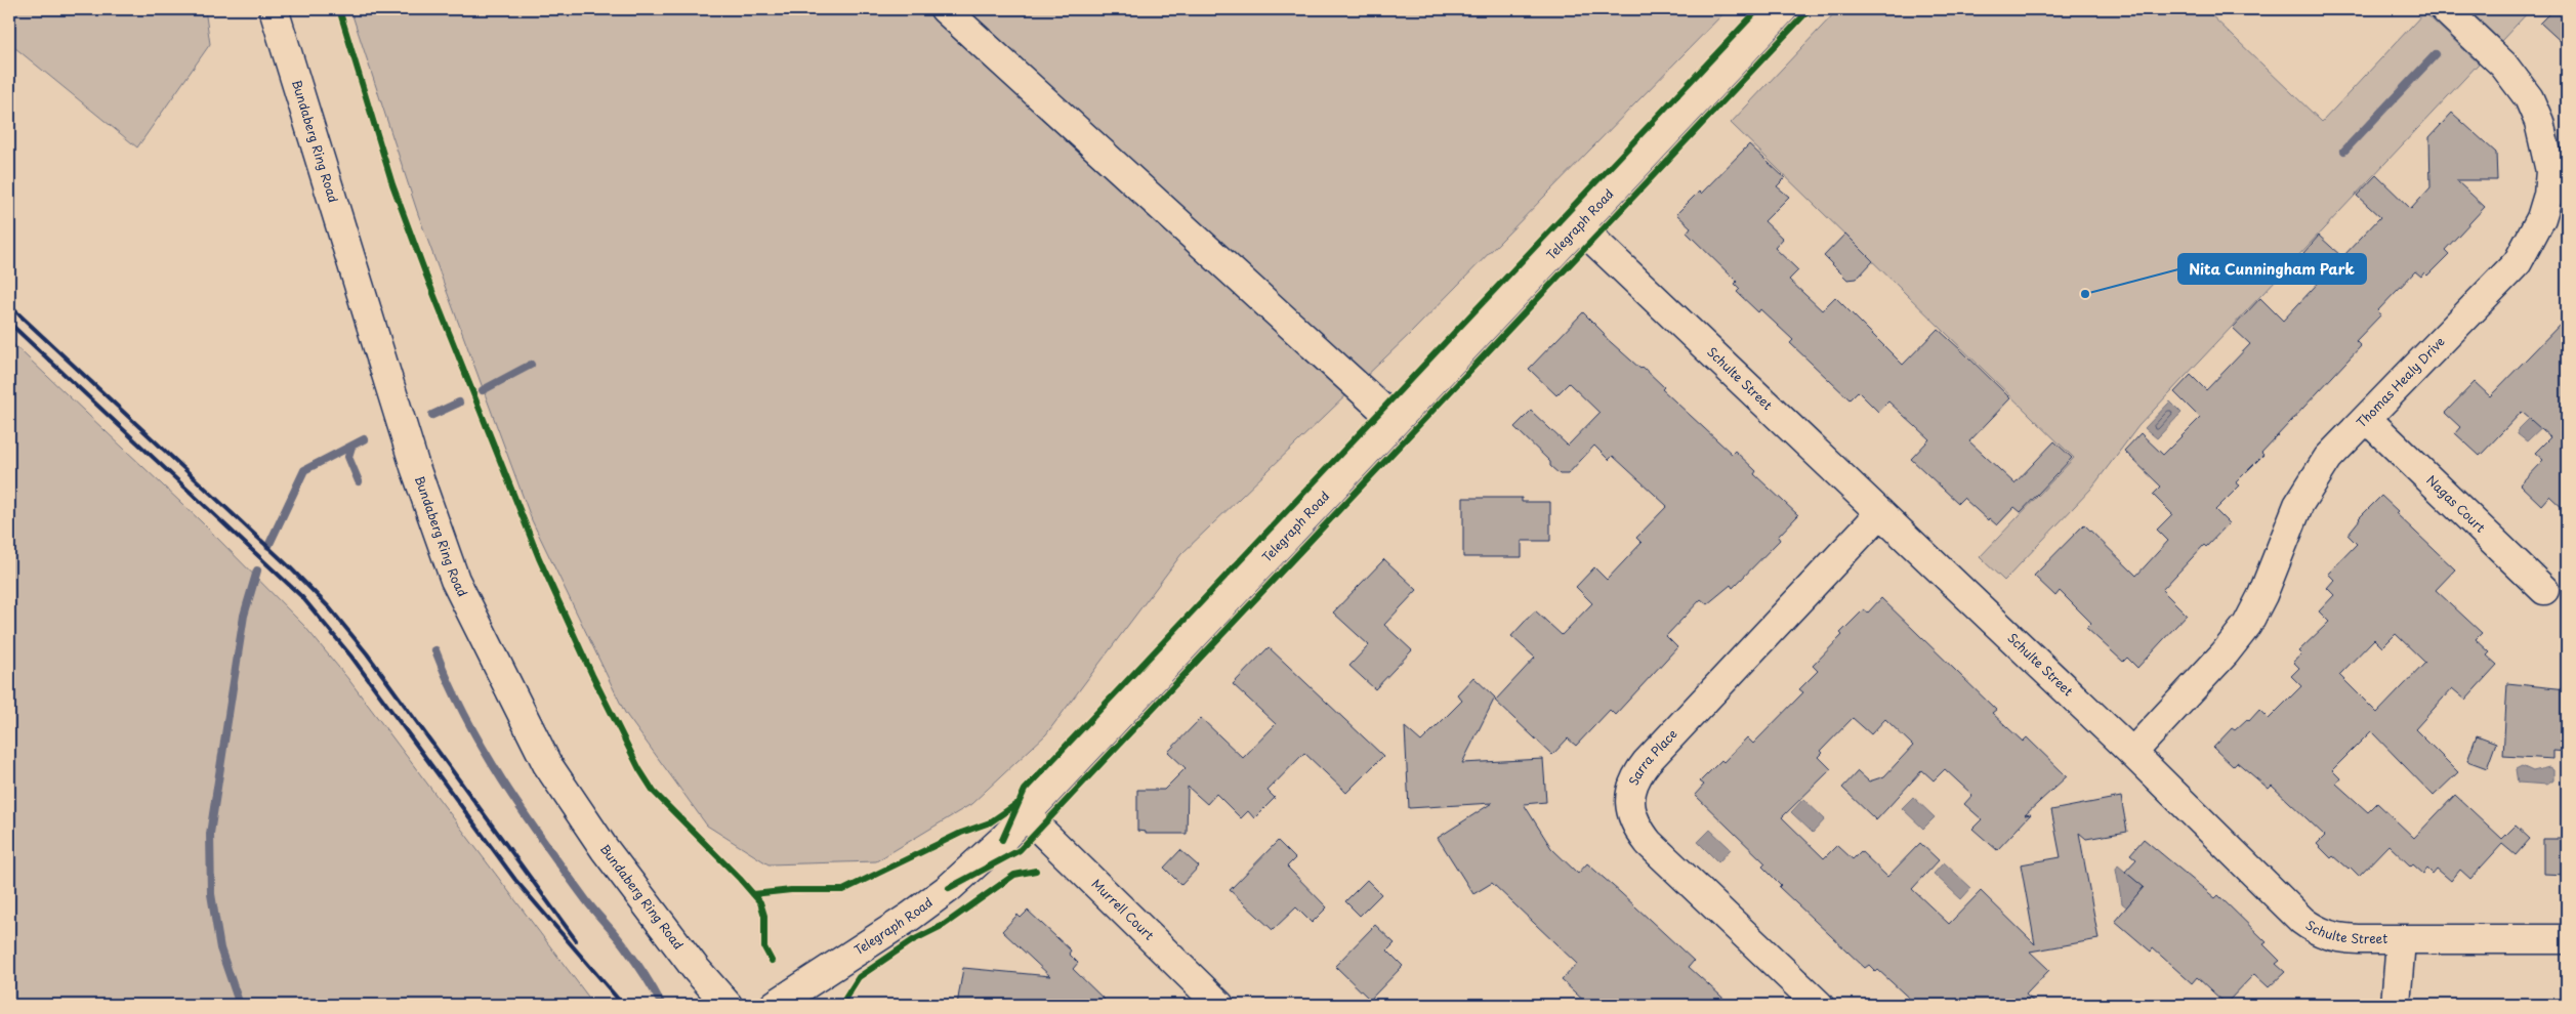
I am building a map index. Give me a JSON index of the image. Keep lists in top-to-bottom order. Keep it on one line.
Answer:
{"streets":{"street":["Bundaberg Ring Road","Telegraph Road","Schulte Street","Thomas Healy Drive","Nagas Court","Sarra Place","Murrell Court"]},"crossings":[["Telegraph Road","Schulte Street"],["Telegraph Road","Murrell Court"],["Schulte Street","Thomas Healy Drive"],["Schulte Street","Sarra Place"],["Thomas Healy Drive","Nagas Court"]],"places":["Nita Cunningham Park"]}
